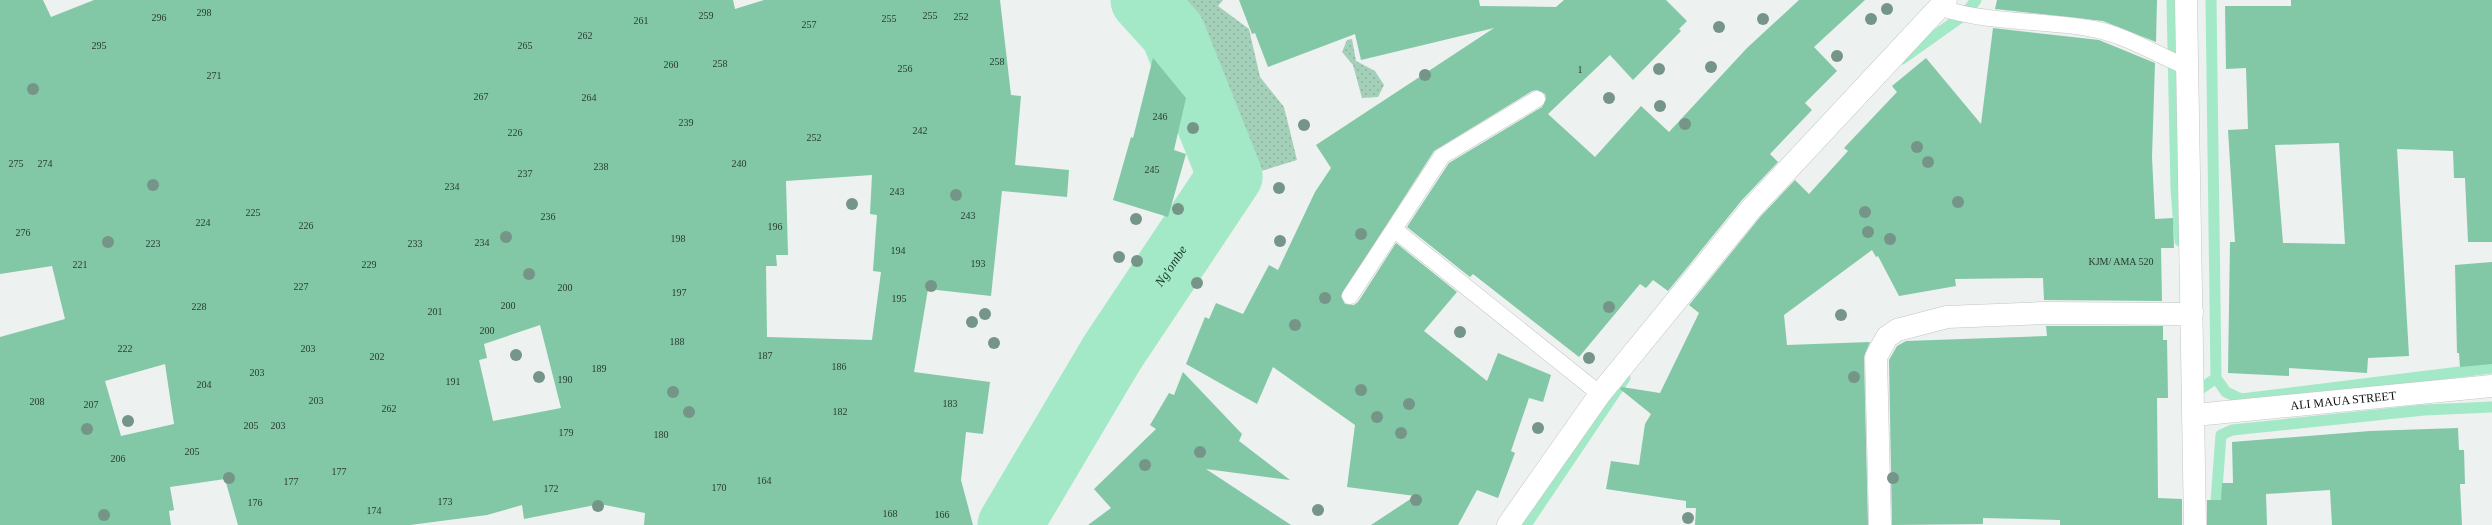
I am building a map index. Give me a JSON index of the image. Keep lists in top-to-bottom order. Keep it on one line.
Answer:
{"streets":{"street":["ALI MAUA STREET"]},"water":["Ng'ombe"],"house_numbers":["298","259","255","252","296","255","261","257","262","295","265","258","258","260","256","1","271","267","264","246","239","242","226","252","275","274","240","238","245","237","234","243","225","243","236","224","226","196","276","198","234","223","233","194","KJM/ AMA 520","193","221","229","227","200","197","195","200","228","201","200","188","222","203","187","202","186","189","203","190","191","204","203","208","183","207","262","182","205","203","179","180","205","206","177","164","177","170","172","173","176","174","168","166"]}
